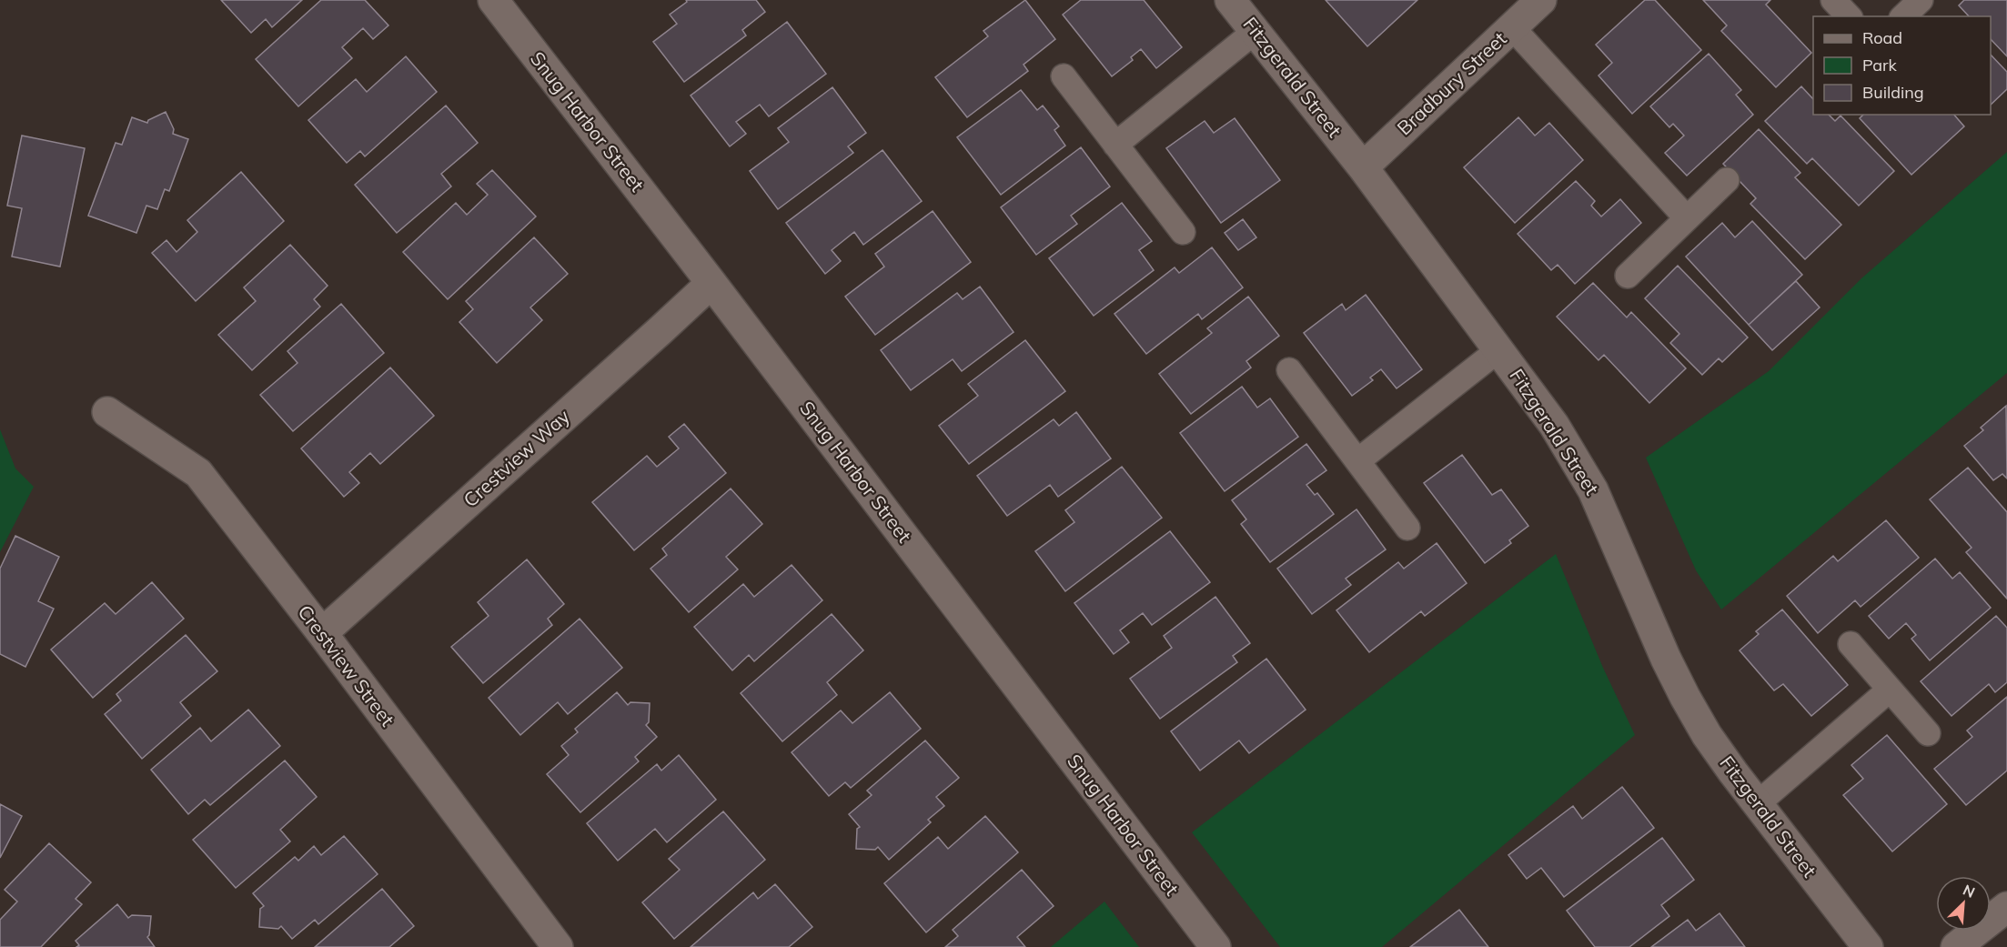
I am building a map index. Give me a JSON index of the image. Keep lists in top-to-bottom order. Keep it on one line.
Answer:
{"streets":{"street":["Fitzgerald Street","Bradbury Street","Snug Harbor Street","Crestview Way","Crestview Street"]},"crossings":[["Fitzgerald Street","Bradbury Street"],["Snug Harbor Street","Crestview Way"],["Crestview Way","Crestview Street"]],"legend":["Road","Park","Building"],"north":"top right"}
